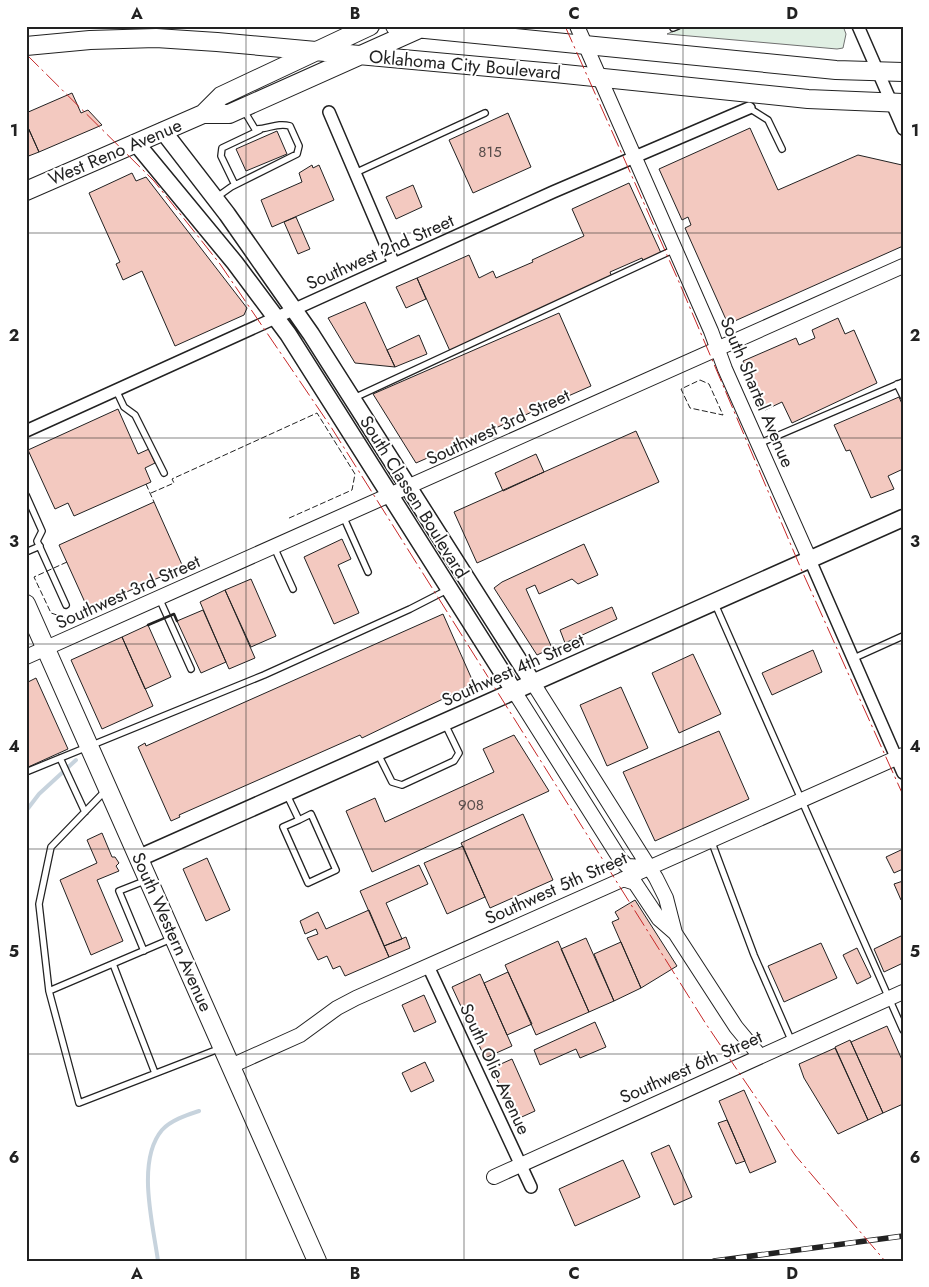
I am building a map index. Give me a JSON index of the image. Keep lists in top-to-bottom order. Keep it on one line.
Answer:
{"streets":{"main road":["Oklahoma City Boulevard","West Reno Avenue","South Classen Boulevard","Southwest 4th Street","South Western Avenue"],"street":["Southwest 2nd Street","South Shartel Avenue","Southwest 3rd Street","Southwest 5th Street","Southwest 6th Street","South Olie Avenue"]},"crossings":[["Oklahoma City Boulevard","West Reno Avenue"],["Oklahoma City Boulevard","South Shartel Avenue"],["West Reno Avenue","South Classen Boulevard"],["Southwest 2nd Street","South Shartel Avenue"],["Southwest 2nd Street","South Classen Boulevard"],["South Shartel Avenue","Southwest 3rd Street"],["South Shartel Avenue","Southwest 4th Street"],["South Shartel Avenue","Southwest 5th Street"],["Southwest 3rd Street","South Classen Boulevard"],["Southwest 3rd Street","South Western Avenue"],["South Classen Boulevard","Southwest 4th Street"],["South Classen Boulevard","Southwest 5th Street"],["South Classen Boulevard","Southwest 6th Street"],["Southwest 4th Street","South Western Avenue"],["Southwest 5th Street","South Western Avenue"],["Southwest 5th Street","South Olie Avenue"],["Southwest 6th Street","South Olie Avenue"]],"house_numbers":["815","908"],"grid":{"columns":["A","B","C","D"],"rows":["1","2","3","4","5","6"]}}
